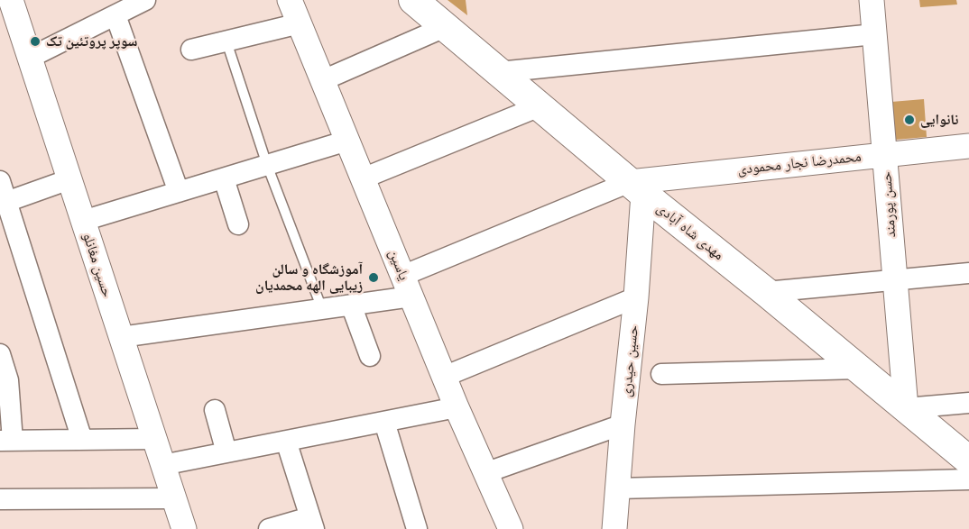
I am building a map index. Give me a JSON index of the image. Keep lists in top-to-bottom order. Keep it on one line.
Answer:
{"streets":{"main road":["مهدی شاه آبادی"],"street":["محمدرضا نجار محمودی","حسن پورمند","حسین مغانلو","یاسین","حسین حیدری"]},"crossings":[["محمدرضا نجار محمودی","حسن پورمند"],["محمدرضا نجار محمودی","مهدی شاه آبادی"],["محمدرضا نجار محمودی","حسین حیدری"],["حسن پورمند","مهدی شاه آبادی"],["مهدی شاه آبادی","حسین حیدری"]],"places":["سوپر پروتئین تک","نانوایی","آموزشگاه و سالن زیبایی الهه محمدیان"]}
